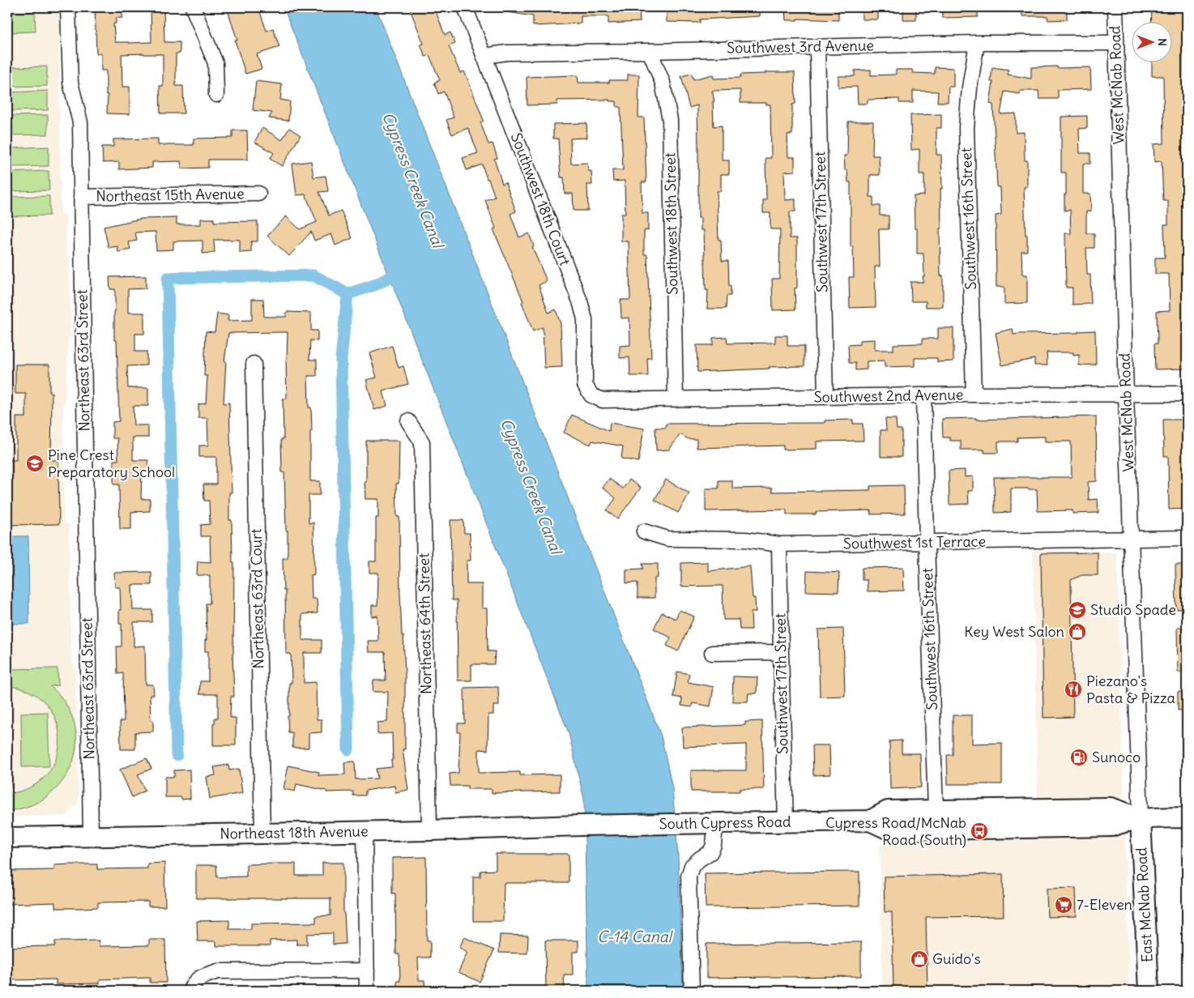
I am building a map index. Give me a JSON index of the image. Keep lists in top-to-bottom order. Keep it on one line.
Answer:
{"streets":{"street":["Southwest 3rd Avenue","West McNab Road","Northeast 15th Avenue","Southwest 18th Court","Southwest 16th Street","Southwest 17th Street","Southwest 18th Street","Northeast 63rd Street","Southwest 2nd Avenue","Southwest 1st Terrace","Northeast 63rd Court","Northeast 64th Street","South Cypress Road","Northeast 18th Avenue","East McNab Road"]},"crossings":[["Southwest 3rd Avenue","West McNab Road"],["Southwest 3rd Avenue","Southwest 18th Court"],["Southwest 3rd Avenue","Southwest 16th Street"],["Southwest 3rd Avenue","Southwest 17th Street"],["Southwest 3rd Avenue","Southwest 18th Street"],["West McNab Road","Southwest 2nd Avenue"],["West McNab Road","Southwest 1st Terrace"],["West McNab Road","South Cypress Road"],["West McNab Road","East McNab Road"],["Northeast 15th Avenue","Northeast 63rd Street"],["Southwest 18th Court","Southwest 2nd Avenue"],["Southwest 16th Street","Southwest 2nd Avenue"],["Southwest 16th Street","Southwest 1st Terrace"],["Southwest 16th Street","South Cypress Road"],["Southwest 17th Street","Southwest 2nd Avenue"],["Southwest 17th Street","Southwest 1st Terrace"],["Southwest 17th Street","South Cypress Road"],["Southwest 18th Street","Southwest 2nd Avenue"],["Northeast 63rd Street","Northeast 18th Avenue"],["Northeast 63rd Court","Northeast 18th Avenue"],["Northeast 64th Street","Northeast 18th Avenue"],["South Cypress Road","Northeast 18th Avenue"],["South Cypress Road","East McNab Road"]],"water":["Cypress Creek Canal","C-14 Canal"],"places":{"school or university":["Pine Crest Preparatory School","Studio Spade"],"shop":["Key West Salon","Guido's"],"restaurant":["Piezano's Pasta & Pizza"],"fuel station":["Sunoco"],"bus stop":["Cypress Road/McNab Road (South)"],"supermarket":["7-Eleven"]},"north":"right"}
